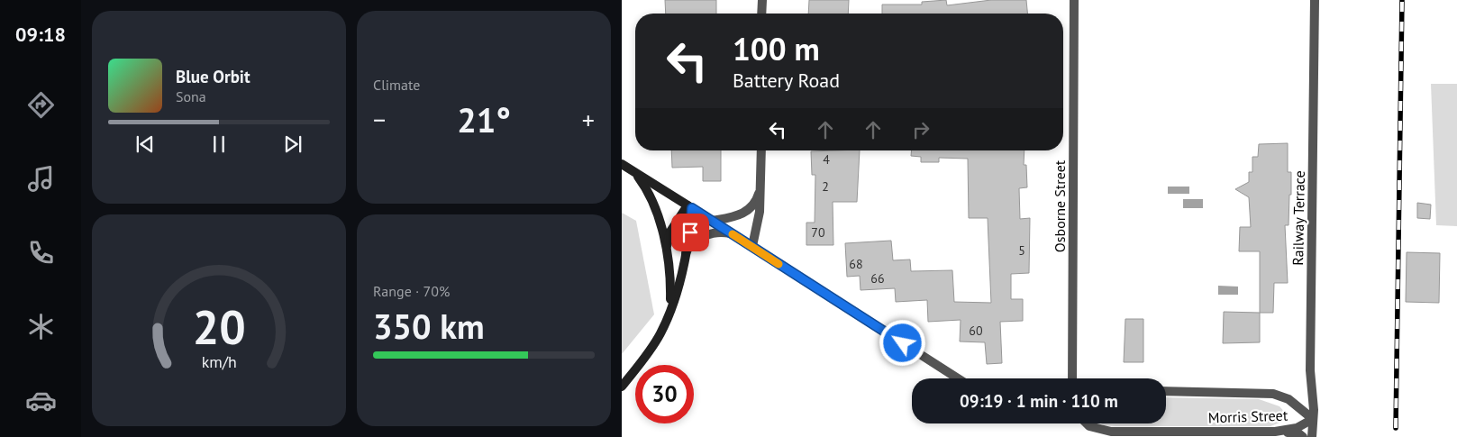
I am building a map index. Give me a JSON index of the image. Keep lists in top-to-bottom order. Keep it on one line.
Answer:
{"streets":{"street":["Osborne Street","Railway Terrace","Morris Street"]},"crossings":[["Railway Terrace","Morris Street"]],"house_numbers":["4","2","70","5","68","66","60"],"page":{"tabs":"09:18","tile":["Climate",["Range · 70%","350 km"]],"turn":["100 m","Battery Road"],"song":["Blue Orbit","Sona"],"heat":["−","21°","+"],"limit":"30","trip":"09:19 · 1 min · 110 m","gauge":["20","km/h"]}}
